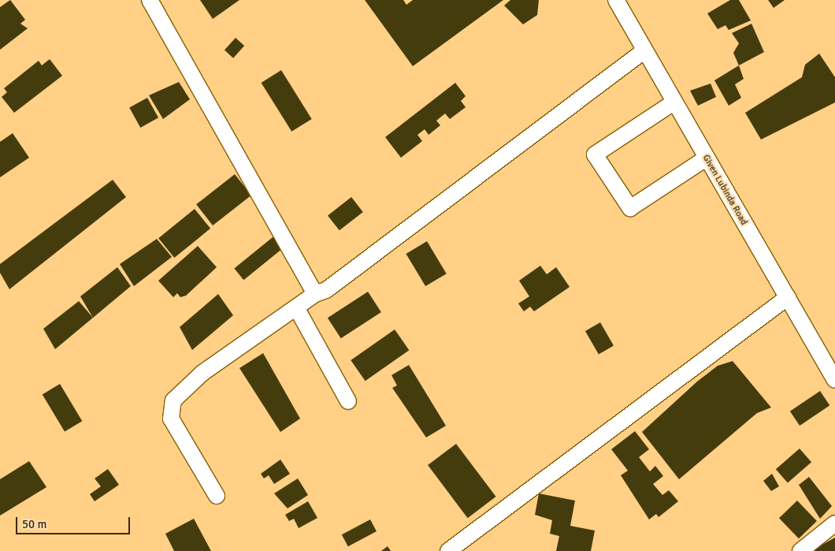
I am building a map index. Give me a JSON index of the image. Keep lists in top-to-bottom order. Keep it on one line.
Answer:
{"streets":{"street":["Given Lubinda Road"]},"scale_bar":"50 m"}
